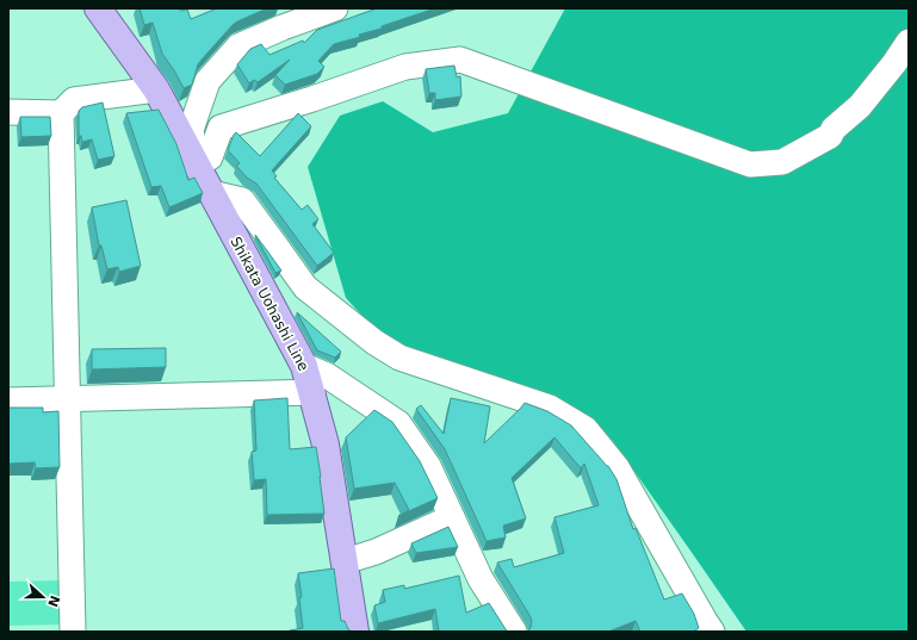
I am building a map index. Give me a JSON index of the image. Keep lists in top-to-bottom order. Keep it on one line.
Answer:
{"streets":{"main road":["Shikata Uohashi Line"]},"north":"right"}
